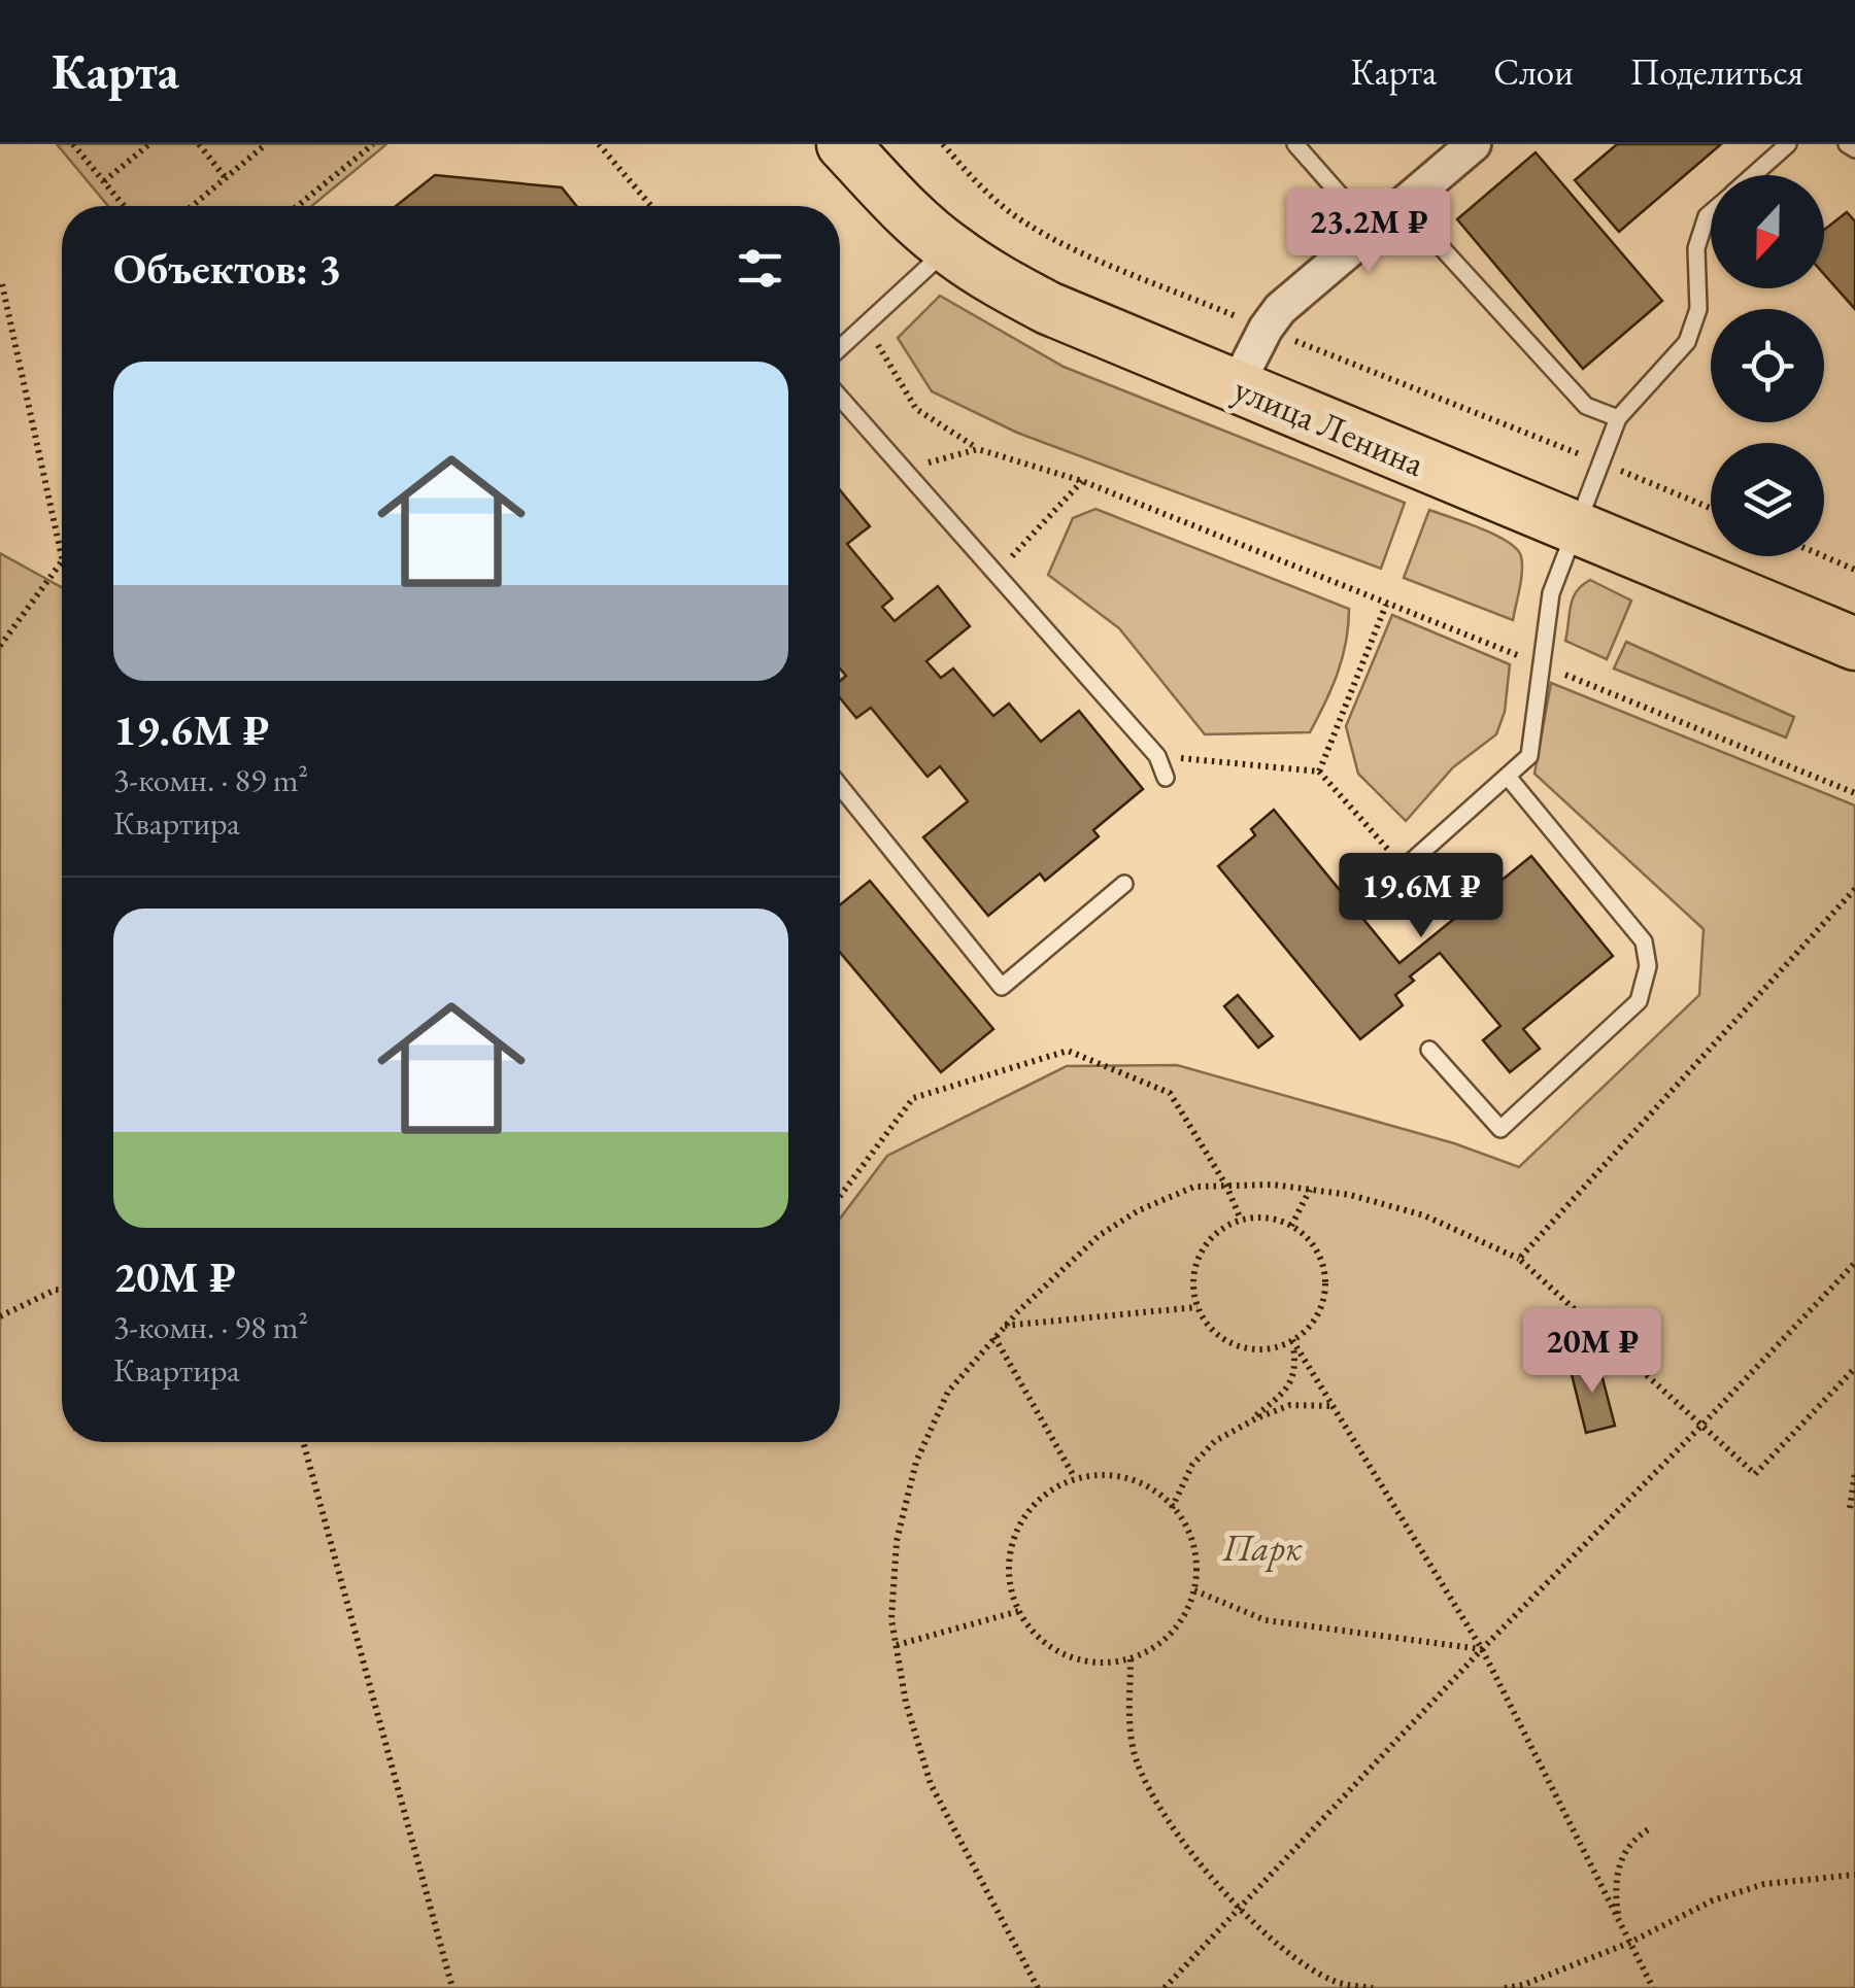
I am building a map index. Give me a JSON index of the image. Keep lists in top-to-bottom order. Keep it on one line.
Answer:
{"streets":{"main road":["улица Ленина"]},"parks":["Парк"],"north":"bottom","page":{"header":"Карта","nav":["Карта","Слои","Поделиться"],"price":["23.2M ₽","19.6M ₽","20M ₽"],"heading":"Объектов: 3","list":[{"name":"19.6M ₽","note":"3-комн. · 89 m² · Квартира"},{"name":"20M ₽","note":"3-комн. · 98 m² · Квартира"}]}}
